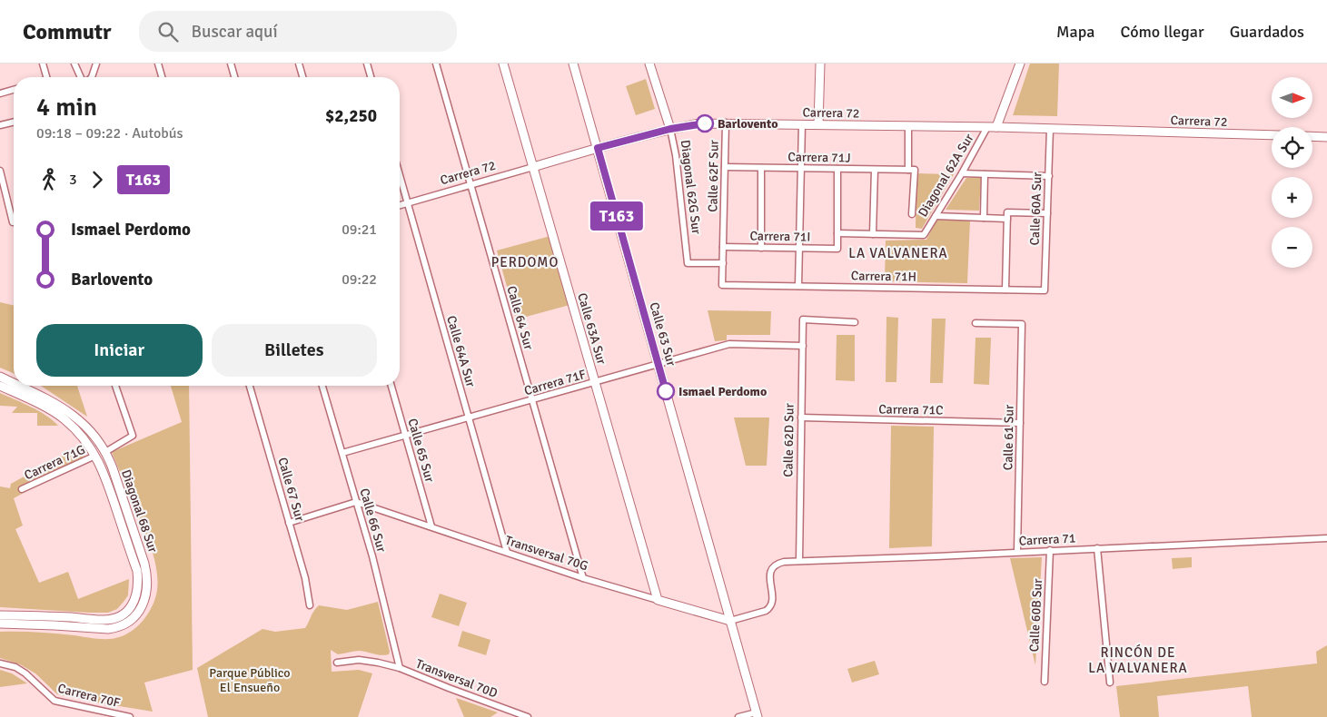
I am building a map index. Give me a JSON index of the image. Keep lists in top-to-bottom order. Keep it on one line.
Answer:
{"streets":{"street":["Carrera 72","Carrera 71J","Diagonal 62A Sur","Calle 62F Sur","Diagonal 62G Sur","Calle 60A Sur","Carrera 71I","Carrera 71H","Calle 64 Sur","Calle 63A Sur","Calle 63 Sur","Calle 64A Sur","Carrera 71F","Carrera 71C","Calle 61 Sur","Calle 62D Sur","Calle 65 Sur","Carrera 71G","Calle 67 Sur","Diagonal 68 Sur","Calle 66 Sur","Carrera 71","Transversal 70G","Calle 60B Sur","Transversal 70D","Carrera 70F"]},"crossings":[["Carrera 72","Diagonal 62A Sur"],["Carrera 72","Calle 62F Sur"],["Carrera 72","Diagonal 62G Sur"],["Carrera 72","Calle 60A Sur"],["Carrera 72","Calle 64 Sur"],["Carrera 72","Calle 63A Sur"],["Carrera 72","Calle 63 Sur"],["Carrera 72","Calle 64A Sur"],["Carrera 71J","Calle 62F Sur"],["Calle 62F Sur","Diagonal 62G Sur"],["Calle 62F Sur","Carrera 71I"],["Calle 62F Sur","Carrera 71H"],["Calle 60A Sur","Carrera 71H"],["Calle 64 Sur","Carrera 71F"],["Calle 64 Sur","Transversal 70G"],["Calle 63A Sur","Carrera 71F"],["Calle 63A Sur","Transversal 70G"],["Calle 63 Sur","Carrera 71F"],["Calle 63 Sur","Carrera 71"],["Calle 63 Sur","Transversal 70G"],["Calle 64A Sur","Carrera 71F"],["Calle 64A Sur","Transversal 70G"],["Carrera 71F","Calle 62D Sur"],["Carrera 71F","Calle 65 Sur"],["Carrera 71F","Calle 66 Sur"],["Carrera 71C","Calle 61 Sur"],["Carrera 71C","Calle 62D Sur"],["Calle 61 Sur","Carrera 71"],["Calle 62D Sur","Carrera 71"],["Calle 65 Sur","Transversal 70G"],["Carrera 71G","Diagonal 68 Sur"],["Calle 66 Sur","Transversal 70G"],["Calle 66 Sur","Transversal 70D"],["Carrera 71","Transversal 70G"],["Carrera 71","Calle 60B Sur"]],"districts":["LA VALVANERA","PERDOMO","RINCÓN DE LA VALVANERA"],"parks":["Parque Público El Ensueño"],"places":["Barlovento","Ismael Perdomo"],"lines":["bus line T163"],"north":"right","page":{"header":"Commutr","search":"Buscar aquí","nav":["Mapa","Cómo llegar","Guardados"],"on_map":"T163","map_buttons":["+","−"],"heading":["4 min","09:18 – 09:22 · Autobús","$2,250"],"legs":["3","T163"],"list":[{"name":"Ismael Perdomo","value":"09:21"},{"name":"Barlovento","value":"09:22"}],"buttons":["Iniciar","Billetes"]}}
